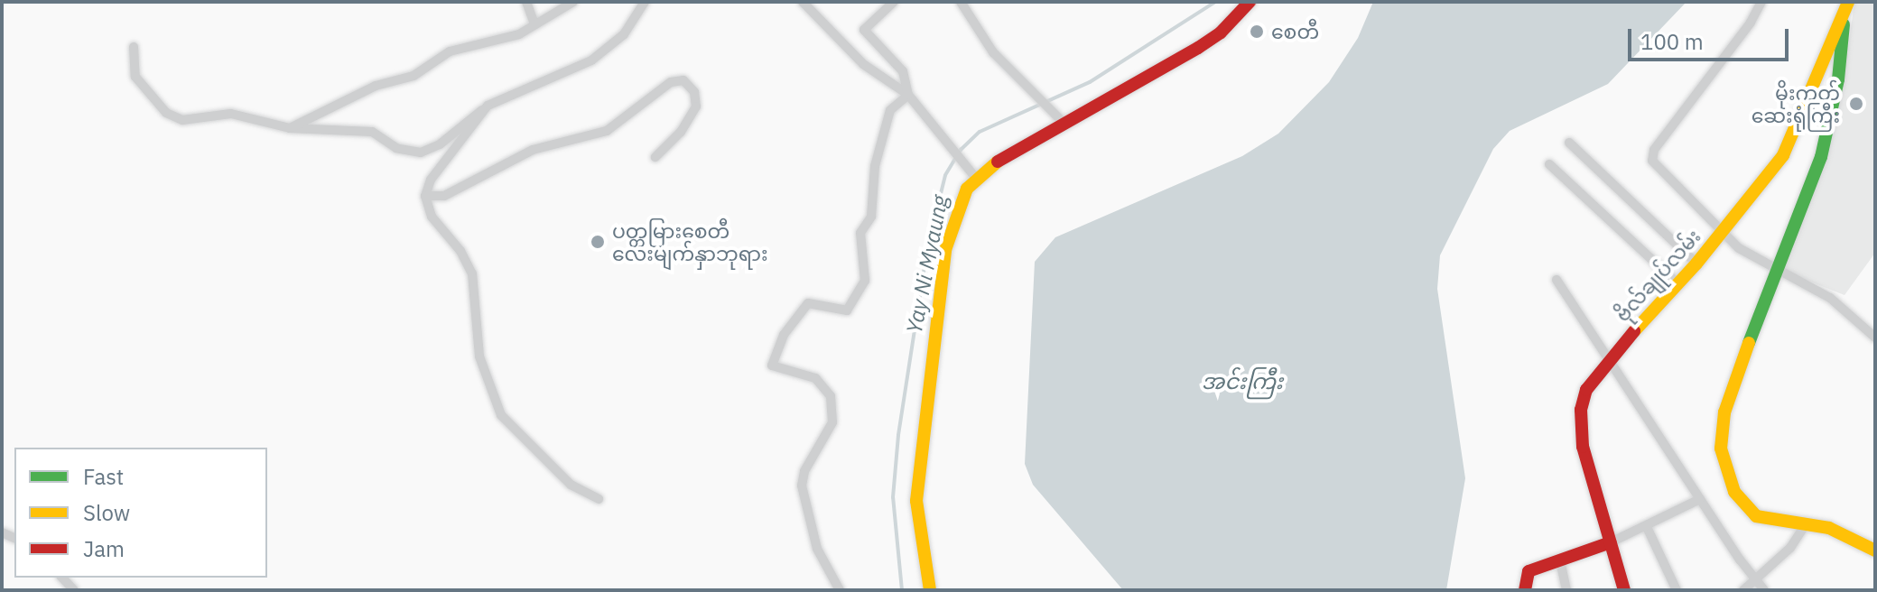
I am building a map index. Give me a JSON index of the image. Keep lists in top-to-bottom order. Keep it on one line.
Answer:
{"streets":{"main road":["ဗိုလ်‌ချုပ်‌လမ်း"]},"water":["Yay Ni Myaung","အင်းကြီး"],"places":["စေတီ","မိုးကုတ်‌ ‌ဆေးရုံကြီး","ပတ္တမြား‌စေတီ‌ လေးမျက်နှာဘုရား"],"legend":["Fast","Slow","Jam"],"scale_bar":"100 m"}
